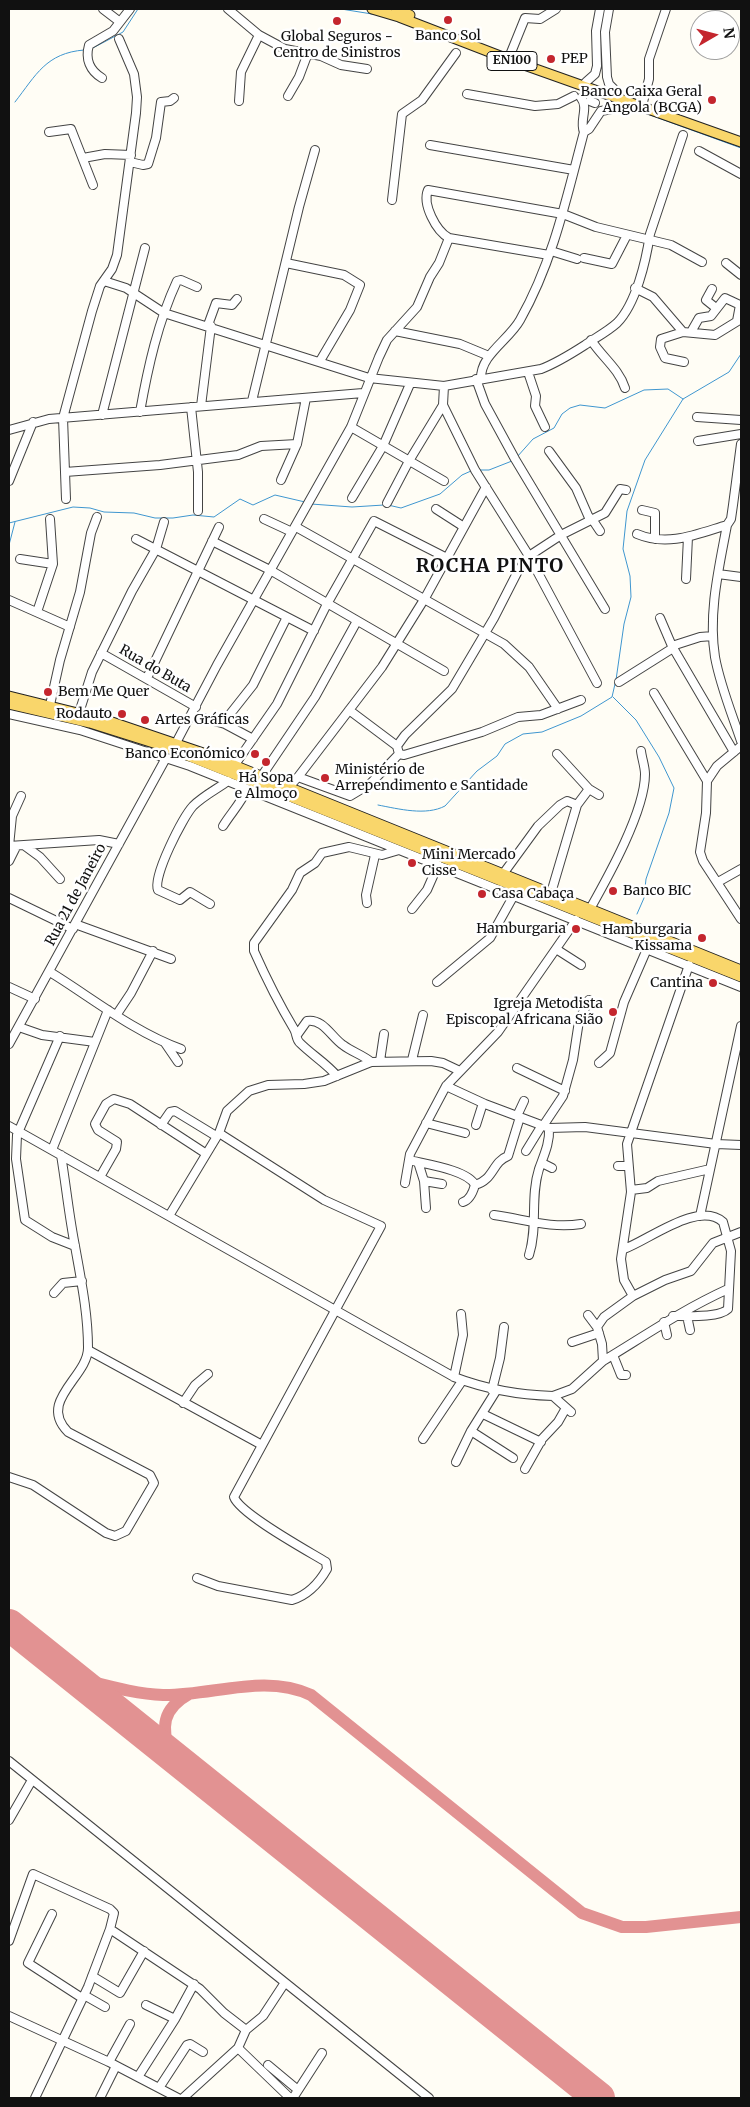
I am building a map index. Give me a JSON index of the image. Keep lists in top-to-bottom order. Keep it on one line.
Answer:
{"streets":{"main road":["EN100"],"street":["Rua do Buta","Rua 21 de Janeiro"]},"districts":["ROCHA PINTO"],"places":["Banco Sol","Global Seguros - Centro de Sinistros","PEP","Banco Caixa Geral Angola (BCGA)","Bem Me Quer","Rodauto","Artes Gráficas","Banco Económico","Há Sopa e Almoço","Ministério de Arrependimento e Santidade","Mini Mercado Cisse","Banco BIC","Casa Cabaça","Hamburgaria","Hamburgaria Kissama","Cantina","Igreja Metodista Episcopal Africana Sião"],"north":"right"}
